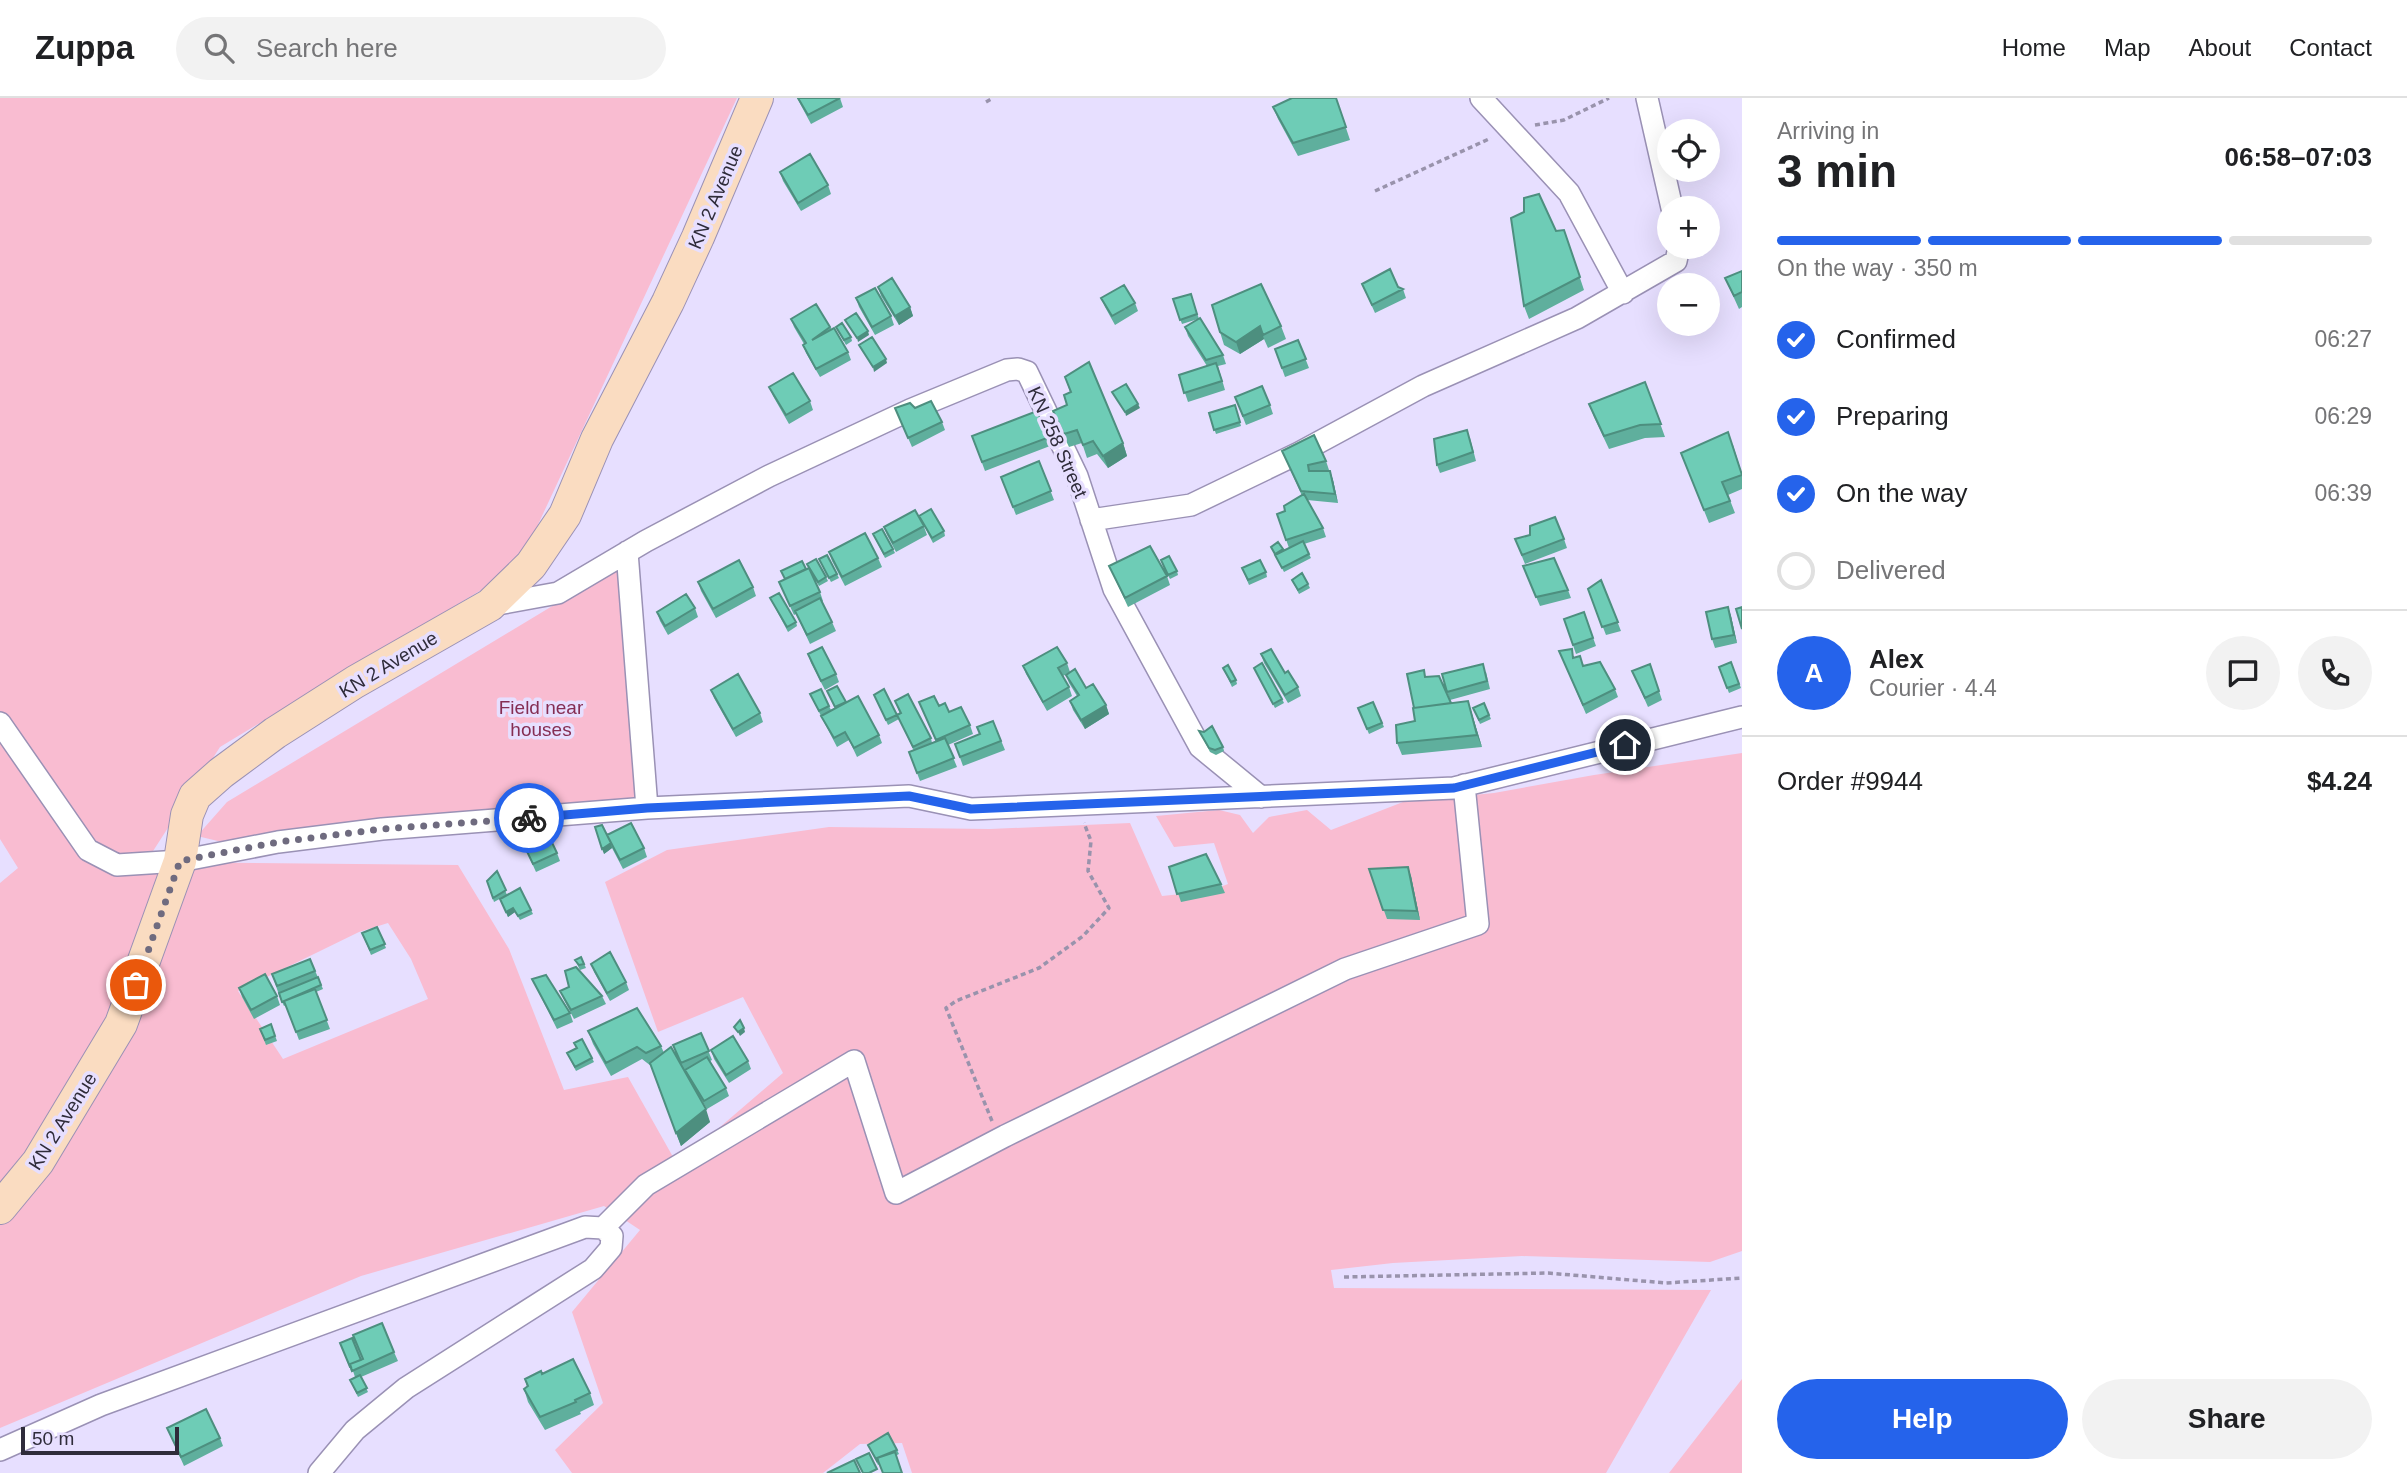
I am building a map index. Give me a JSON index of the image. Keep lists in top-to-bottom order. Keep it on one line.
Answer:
{"streets":{"main road":["KN 2 Avenue"],"street":["KN 258 Street"]},"crossings":[["KN 2 Avenue","KN 258 Street"]],"parks":["Field near houses"],"scale_bar":"50 m","page":{"header":"Zuppa","search":"Search here","nav":["Home","Map","About","Contact"],"heading":["3 min","Arriving in","06:58–07:03"],"panel":["Alex","Courier · 4.4","Order #9944","$4.24"],"map_buttons":["+","−"],"bar":"On the way · 350 m","list":[["Confirmed","06:27"],["Preparing","06:29"],["On the way","06:39"],"Delivered"],"round":"A","buttons":["Help","Share"],"scale":"50 m"}}
